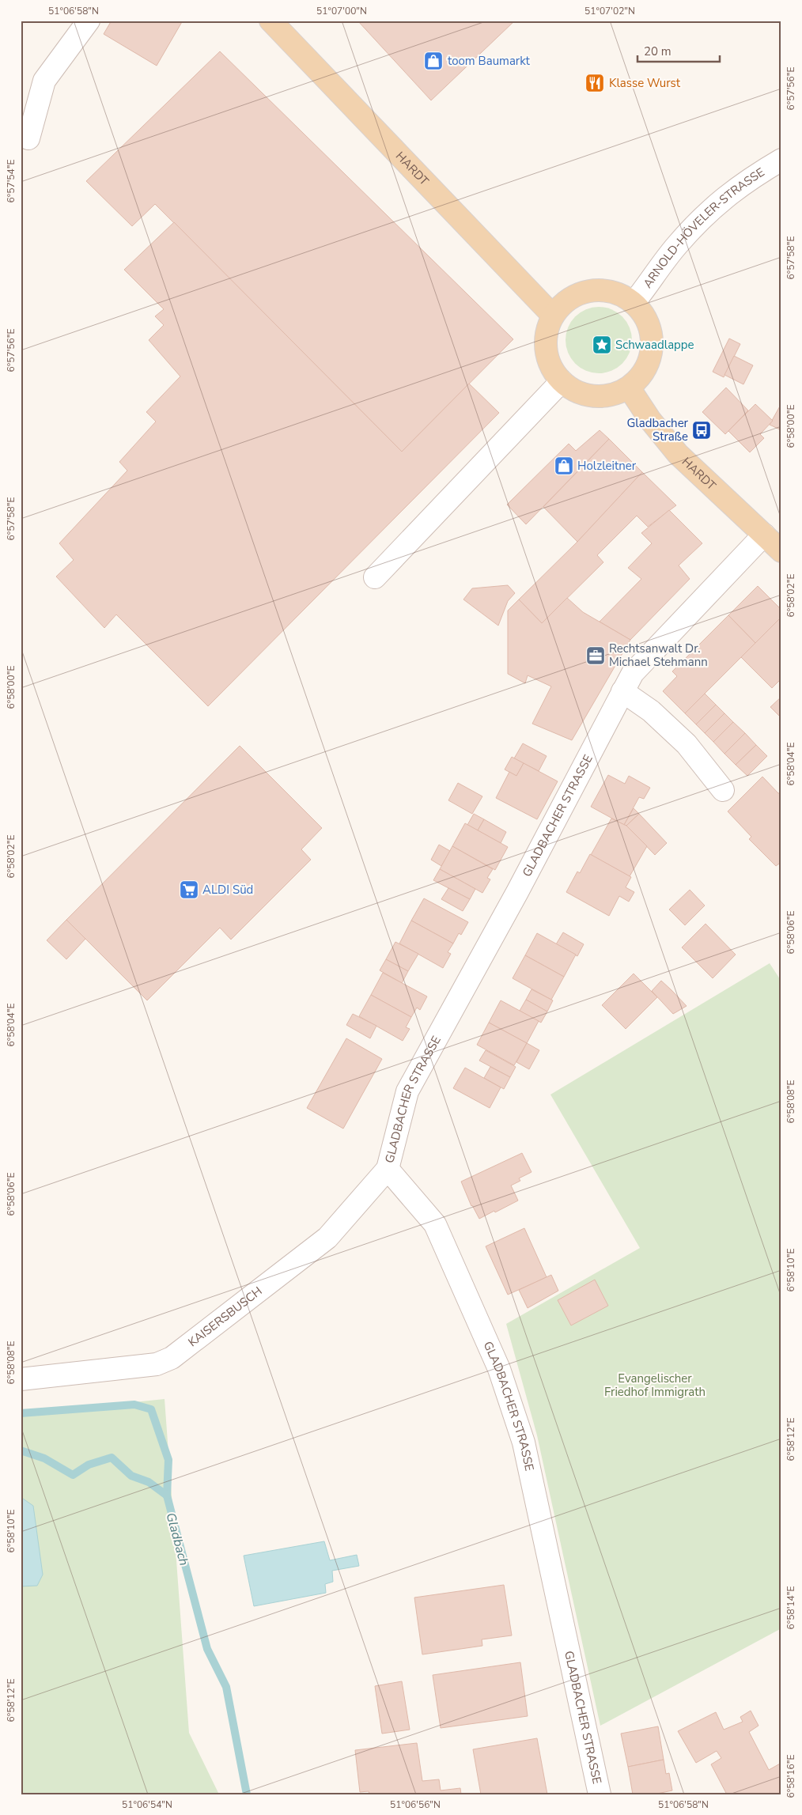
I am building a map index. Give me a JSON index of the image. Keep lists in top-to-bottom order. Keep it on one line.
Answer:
{"streets":{"main road":["HARDT"],"street":["ARNOLD-HÖVELER-STRASSE","GLADBACHER STRASSE","KAISERSBUSCH"]},"crossings":[["HARDT","ARNOLD-HÖVELER-STRASSE"],["HARDT","GLADBACHER STRASSE"],["GLADBACHER STRASSE","KAISERSBUSCH"]],"water":["Gladbach"],"parks":["Evangelischer Friedhof Immigrath"],"places":{"shop":["toom Baumarkt","Holzleitner"],"restaurant":["Klasse Wurst"],"place":["Schwaadlappe"],"bus stop":["Gladbacher Straße"],"office":["Rechtsanwalt Dr. Michael Stehmann"],"supermarket":["ALDI Süd"]},"scale_bar":"20 m","coordinates":["51°06'58\"N","51°07'00\"N","51°07'02\"N","6°57'56\"E","6°57'54\"E","6°57'58\"E","6°58'00\"E","6°58'02\"E","6°58'04\"E","6°58'06\"E","6°58'08\"E","6°58'10\"E","6°58'12\"E","6°58'14\"E","6°58'16\"E","51°06'54\"N","51°06'56\"N"]}
